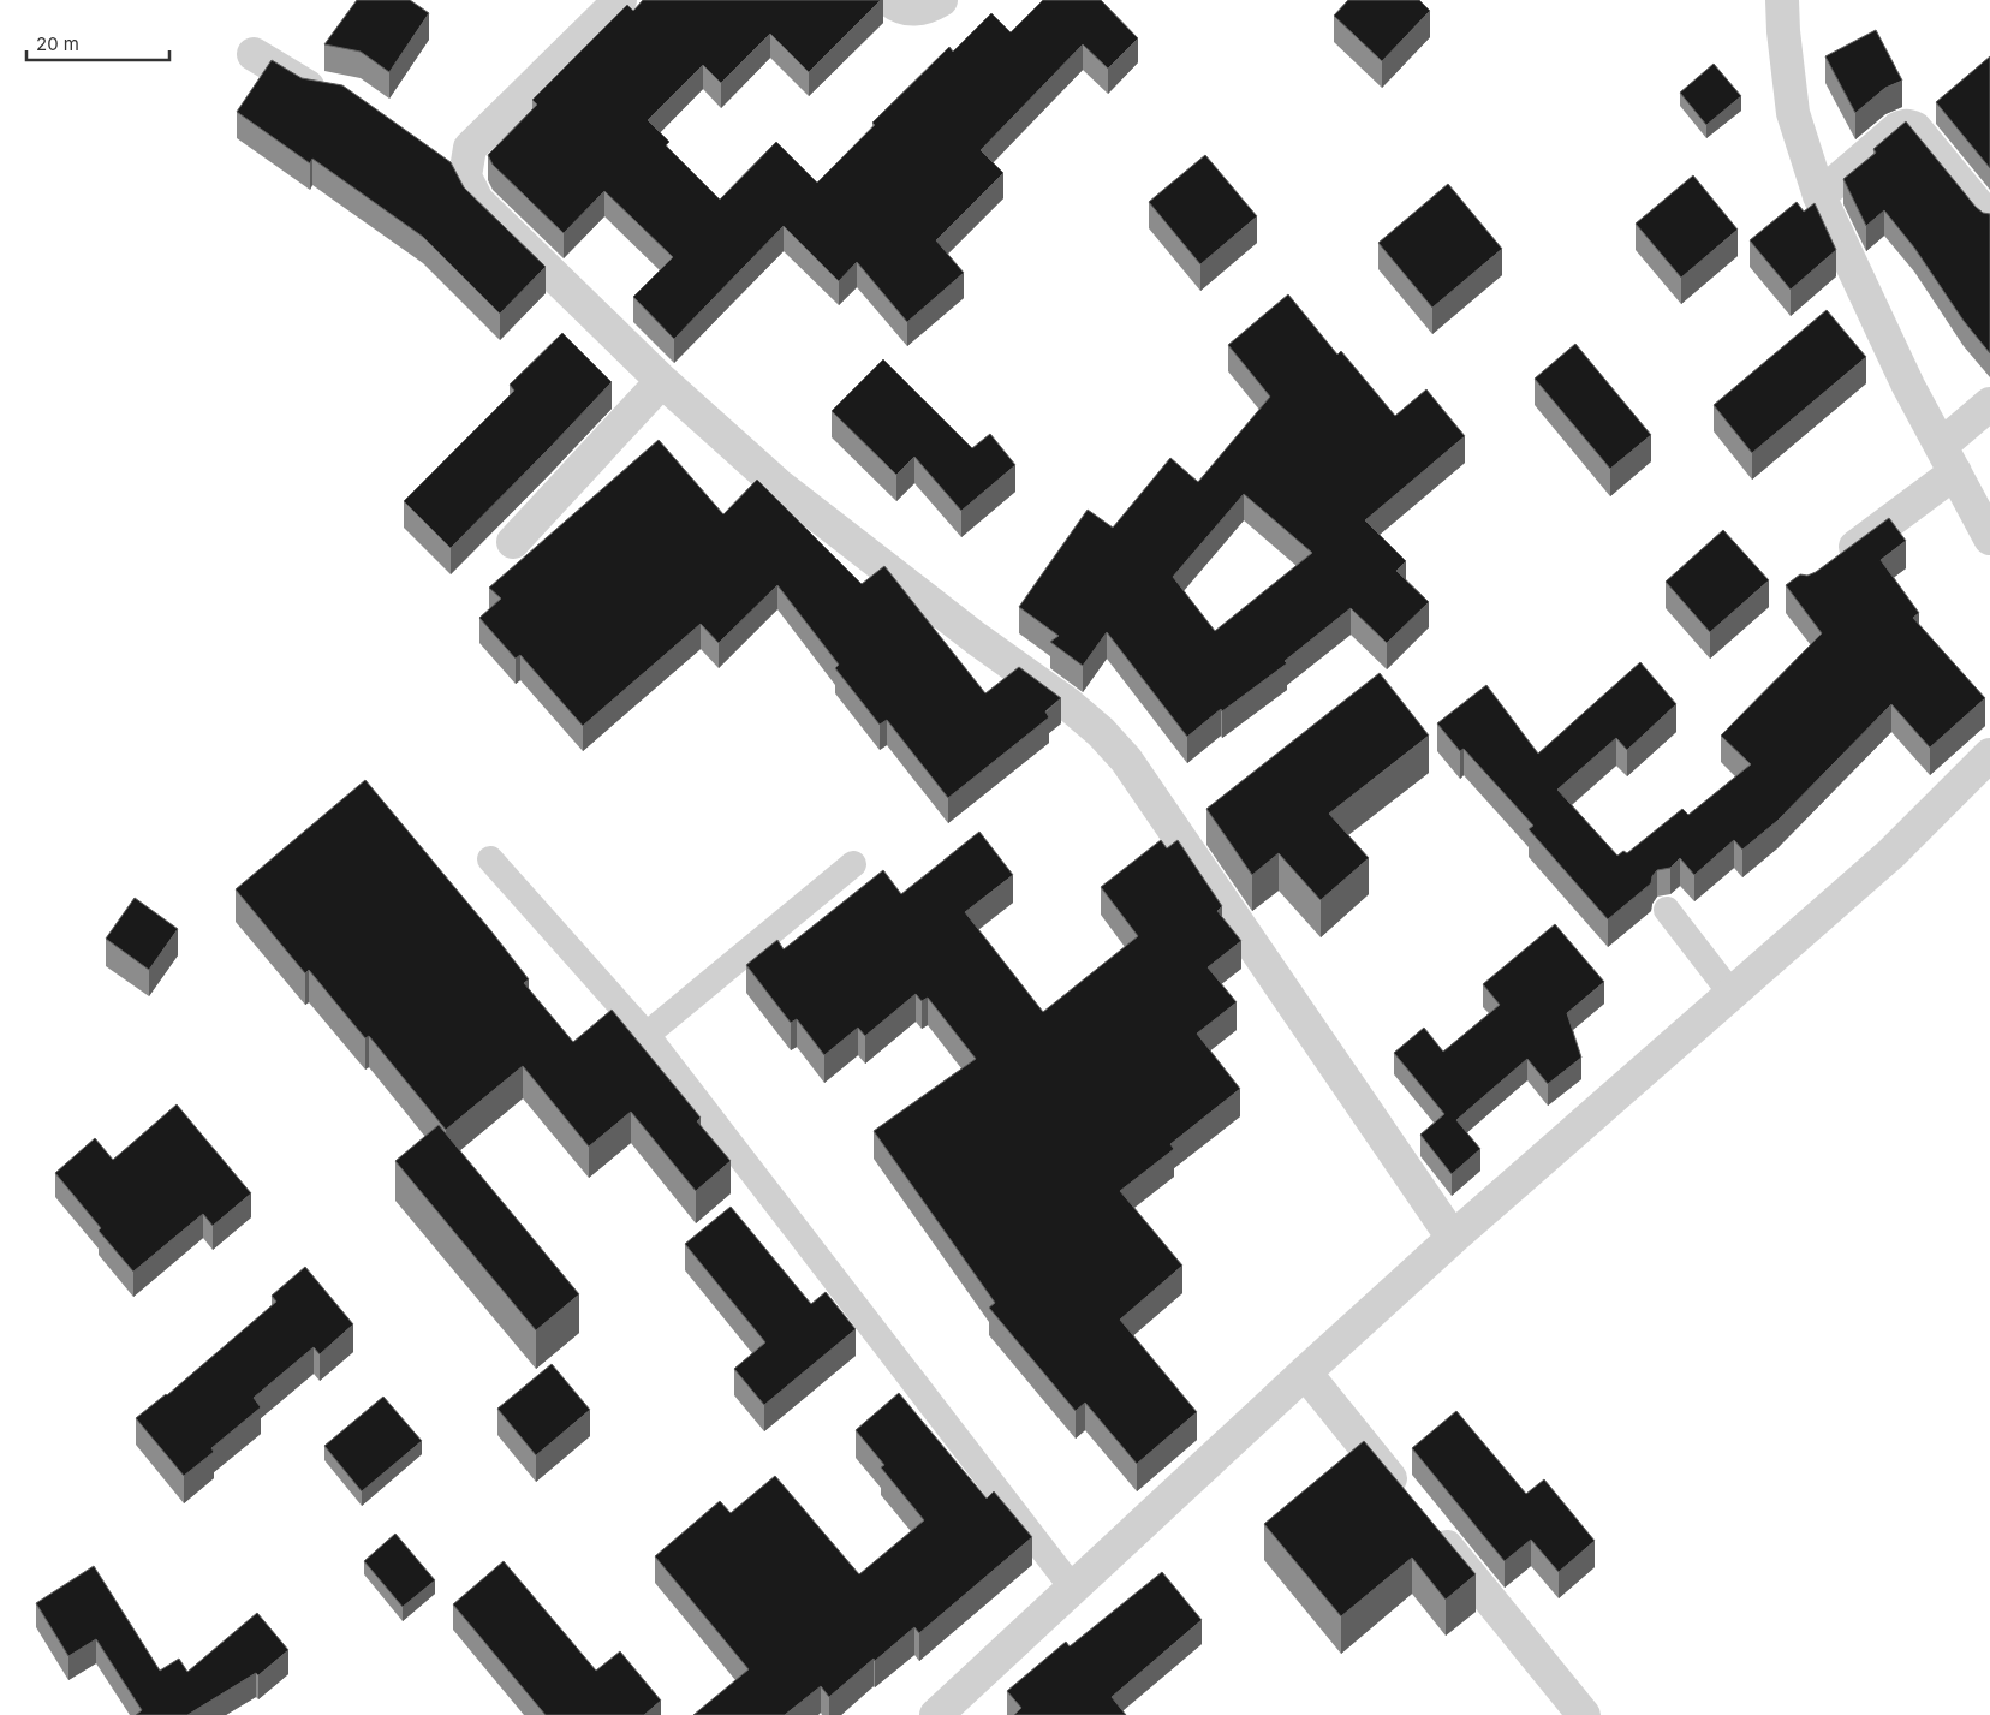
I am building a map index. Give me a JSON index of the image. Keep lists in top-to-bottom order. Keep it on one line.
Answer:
{"scale_bar":"20 m"}
